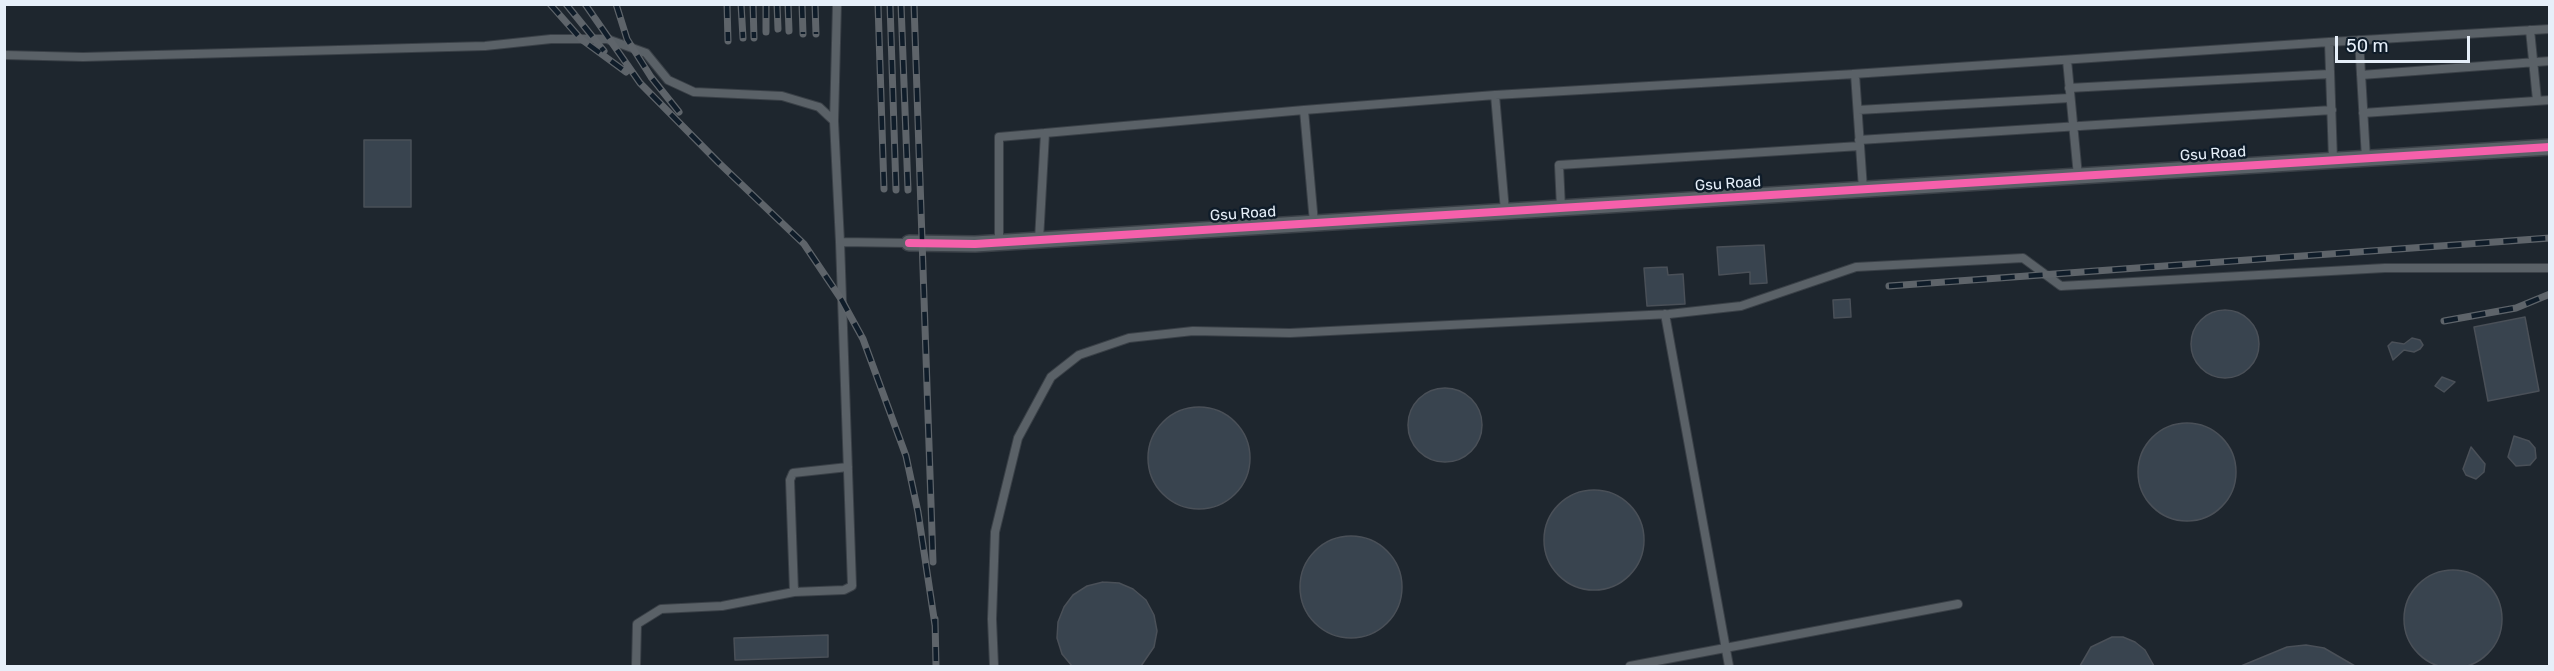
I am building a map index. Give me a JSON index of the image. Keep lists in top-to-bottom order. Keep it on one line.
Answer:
{"streets":{"street":["Gsu Road"]},"scale_bar":"50 m"}
